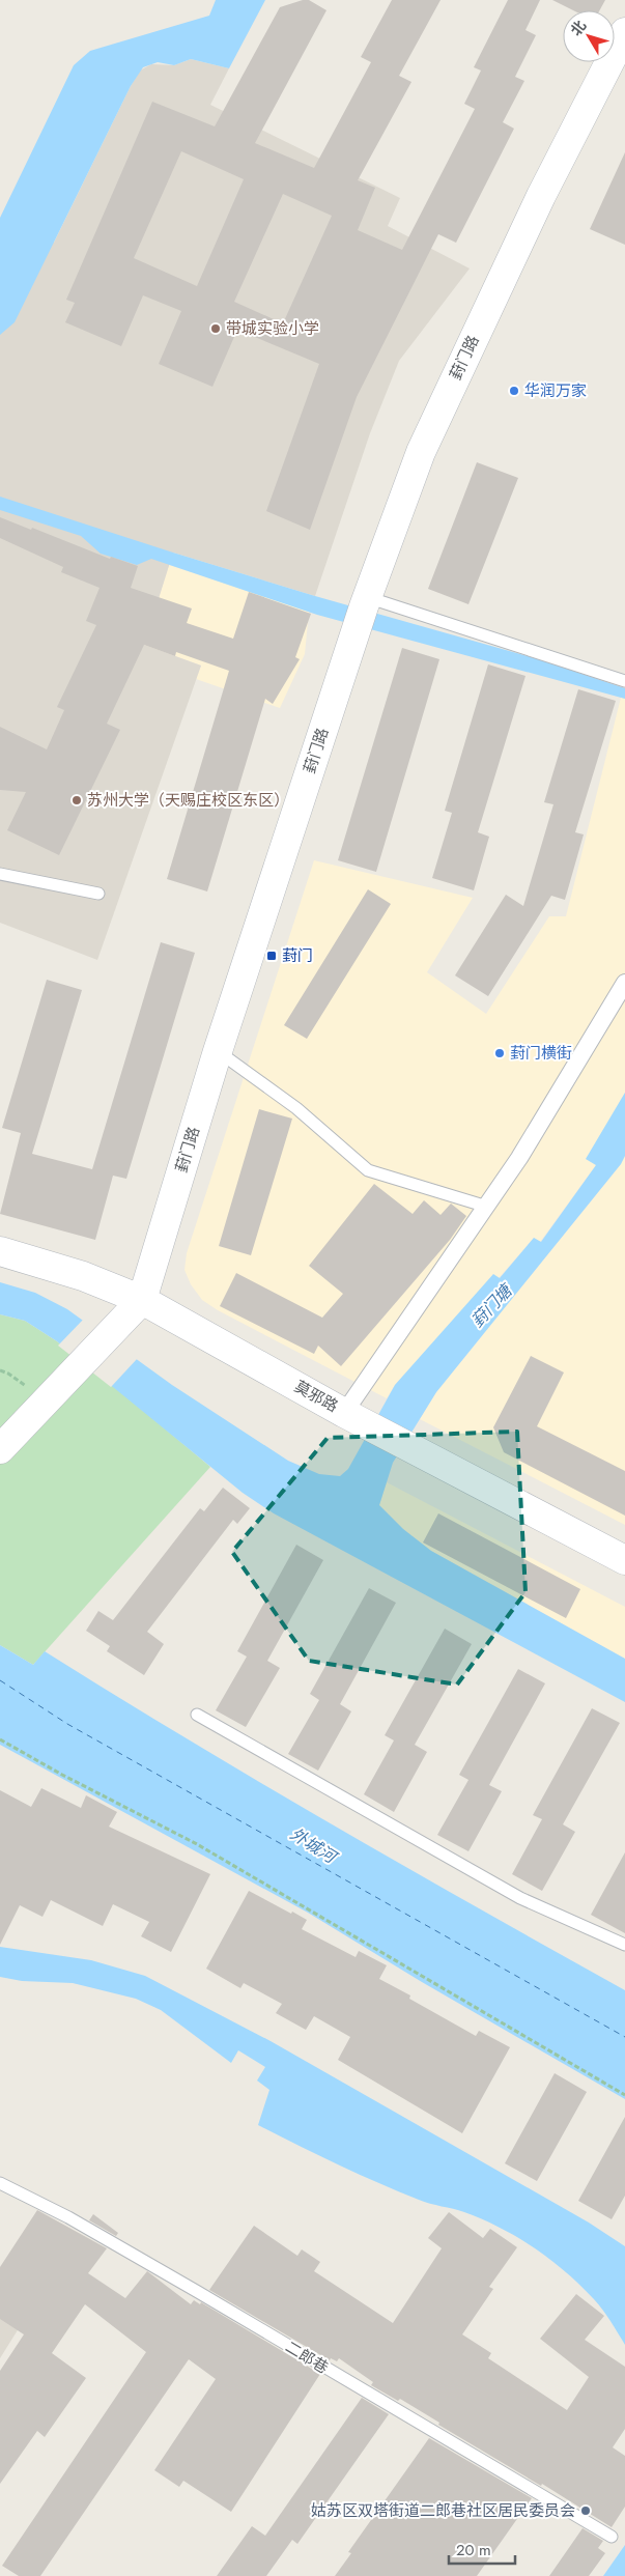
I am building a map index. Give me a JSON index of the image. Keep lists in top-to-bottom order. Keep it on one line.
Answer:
{"streets":{"main road":["葑门路","莫邪路"],"lane":["二郎巷"]},"crossings":[["葑门路","莫邪路"]],"water":["葑门塘","外城河"],"places":{"other":["带城实验小学","华润万家","苏州大学（天赐庄校区东区）","葑门横街","姑苏区双塔街道二郎巷社区居民委员会"],"transit":["葑门"]},"scale_bar":"20 m","north":"top left"}
